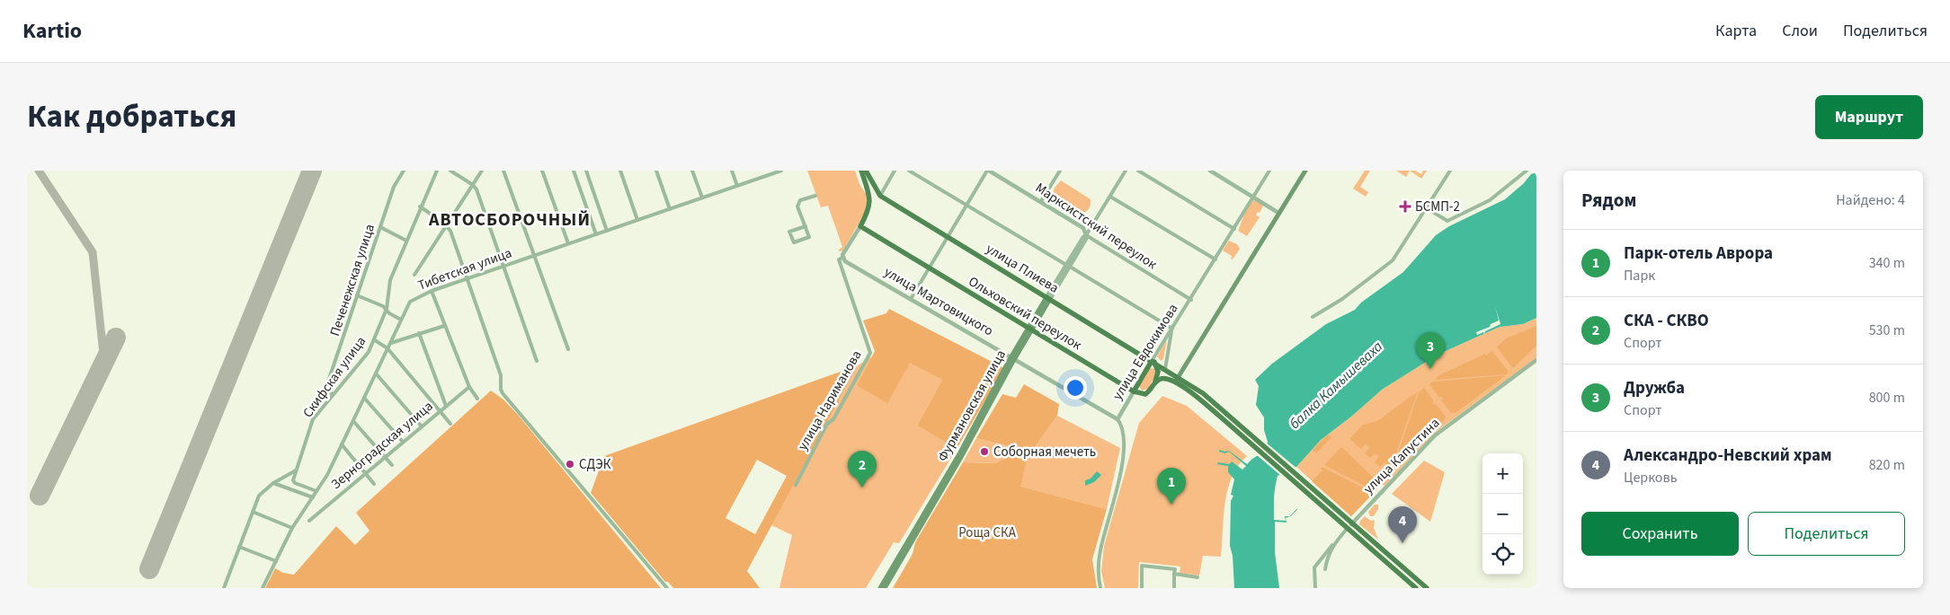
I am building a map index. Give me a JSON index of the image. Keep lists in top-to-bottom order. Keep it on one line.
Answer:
{"streets":{"main road":["улица Плиева","Ольховский переулок","улица Евдокимова","Фурмановская улица"],"street":["Марксистский переулок","Тибетская улица","Печенежская улица","улица Мартовицкого","Скифская улица","улица Нариманова","Зерноградская улица","улица Капустина"]},"crossings":[["Марксистский переулок","улица Евдокимова"],["Марксистский переулок","Фурмановская улица"],["улица Плиева","улица Евдокимова"],["улица Плиева","Фурмановская улица"],["Печенежская улица","Скифская улица"],["улица Мартовицкого","улица Евдокимова"],["улица Мартовицкого","улица Нариманова"],["улица Мартовицкого","Фурмановская улица"],["Ольховский переулок","улица Евдокимова"],["Ольховский переулок","Фурмановская улица"]],"districts":["АВТОСБОРОЧНЫЙ"],"water":["балка Камышеваха"],"parks":["Роща СКА"],"places":{"health":["БСМП-2"],"other":["Соборная мечеть","СДЭК"]},"page":{"header":"Kartio","nav":["Карта","Слои","Поделиться"],"title":"Как добраться","buttons":["Маршрут",["Сохранить","Поделиться"]],"heading":["Рядом","Найдено: 4"],"list":[{"mark":"1","name":"Парк-отель Аврора","note":"Парк","value":"340 m"},{"mark":"2","name":"СКА - СКВО","note":"Спорт","value":"530 m"},{"mark":"3","name":"Дружба","note":"Спорт","value":"800 m"},{"mark":"4","name":"Александро-Невский храм","note":"Церковь","value":"820 m"}],"pins":["3","2","1","4"],"map_buttons":["+","−"]}}
